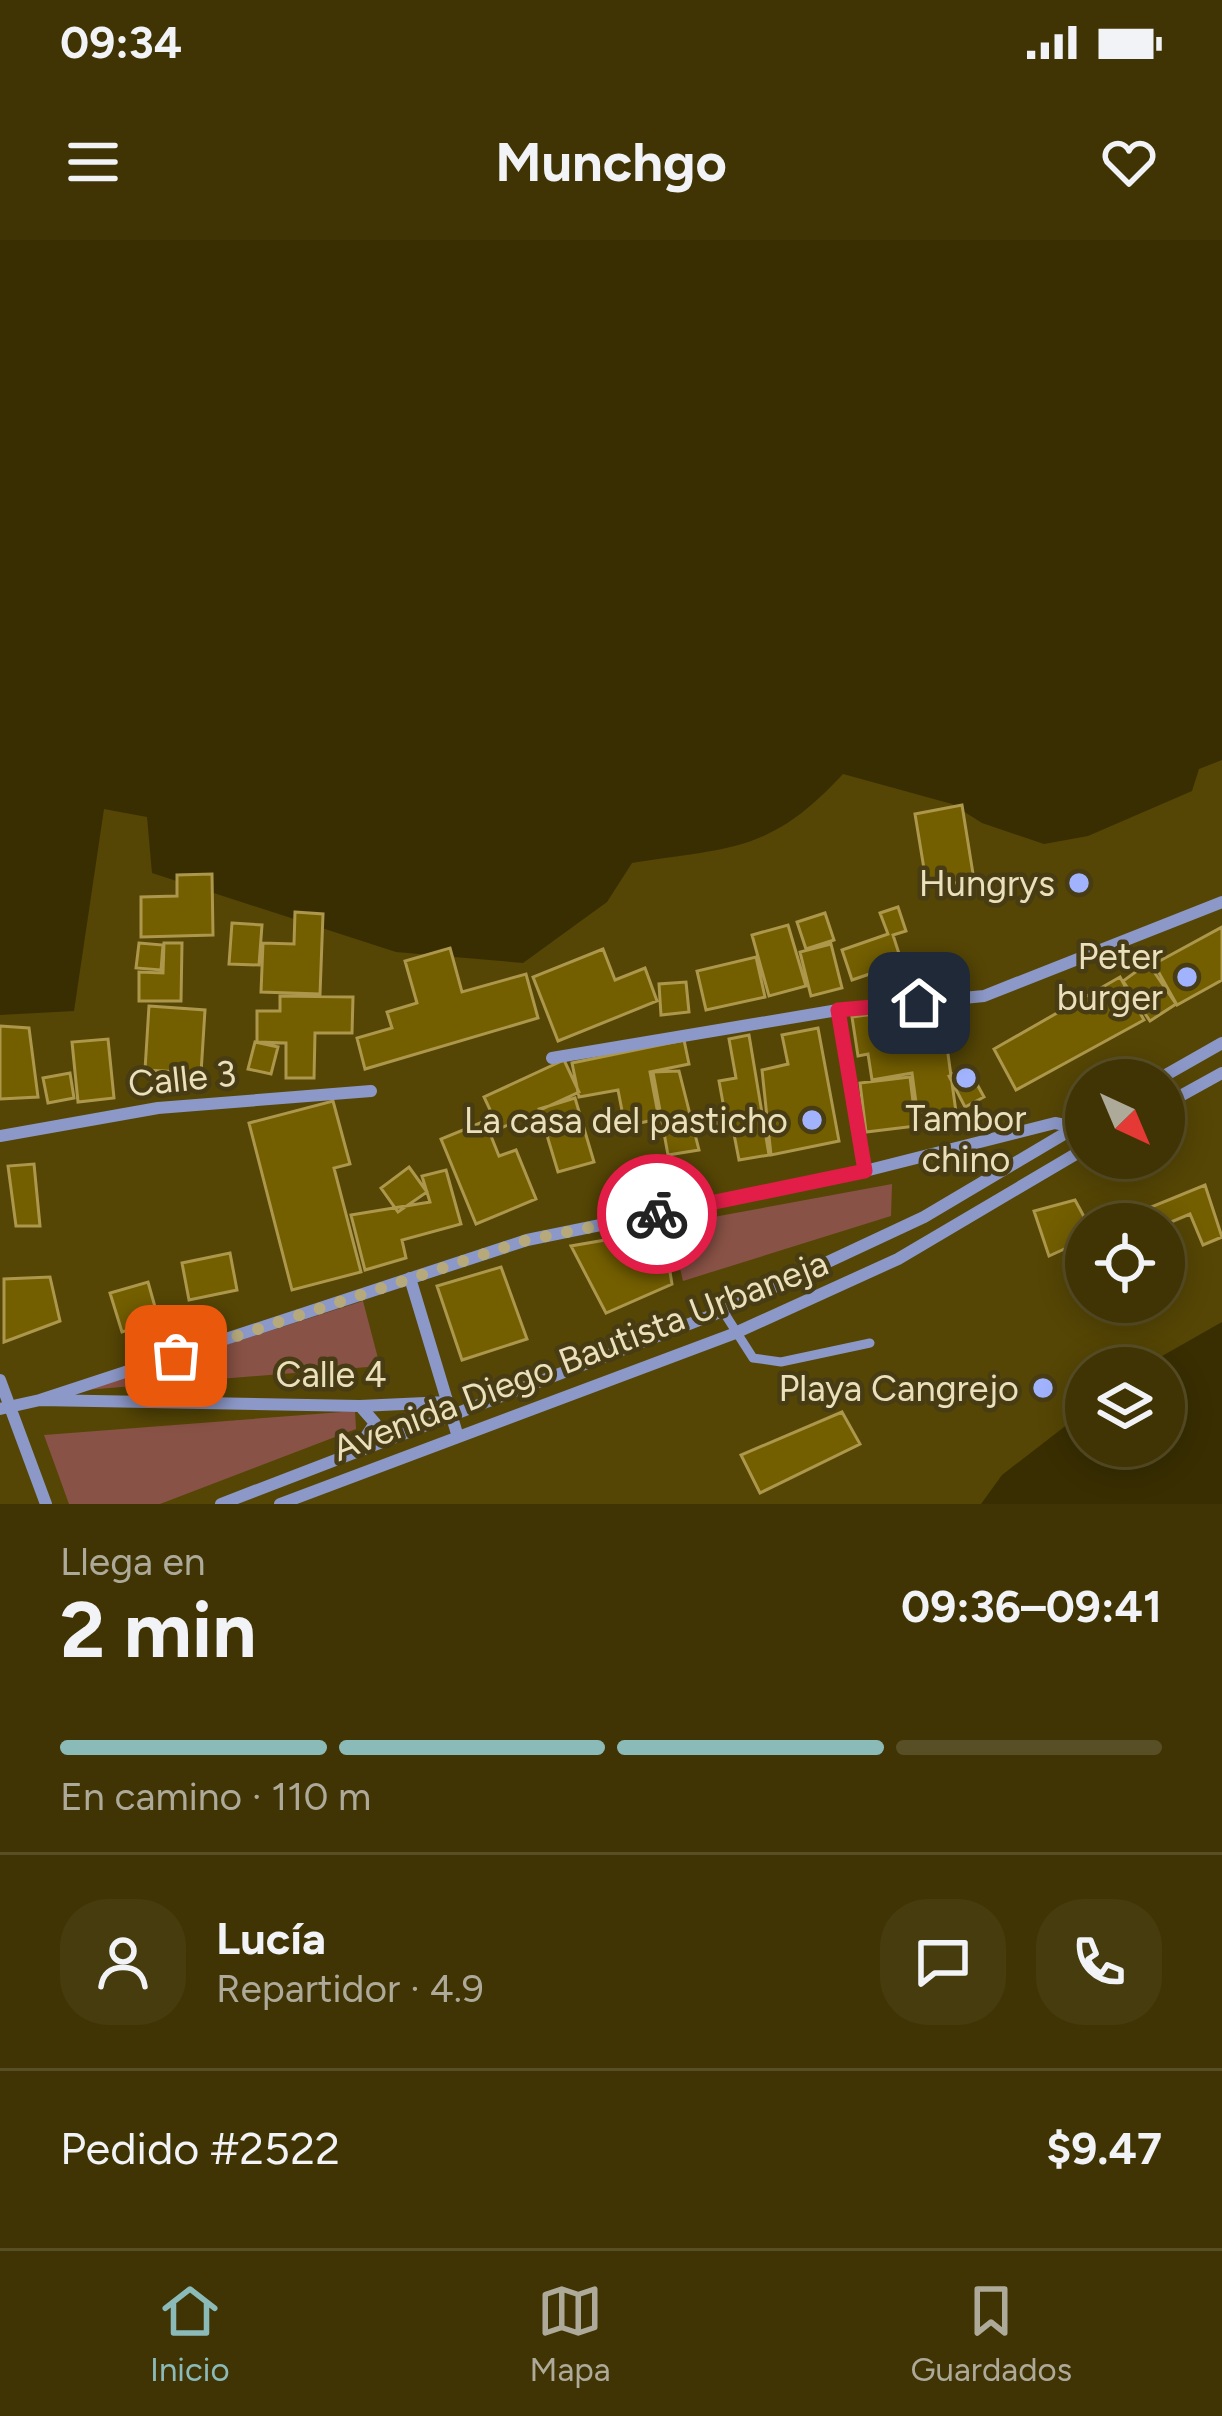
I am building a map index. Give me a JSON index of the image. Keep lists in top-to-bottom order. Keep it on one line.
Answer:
{"streets":{"street":["Calle 3","Avenida Diego Bautista Urbaneja","Calle 4"]},"crossings":[["Avenida Diego Bautista Urbaneja","Calle 4"]],"places":["Hungrys","Peter burger","Tambor chino","La casa del pasticho","Playa Cangrejo"],"north":"bottom right","page":{"status":"09:34","header":"Munchgo","heading":["2 min","Llega en","09:36–09:41"],"panel":["Lucía","Repartidor · 4.9","Pedido #2522","$9.47"],"bar":"En camino · 110 m","tabs":["Inicio","Mapa","Guardados"]}}
